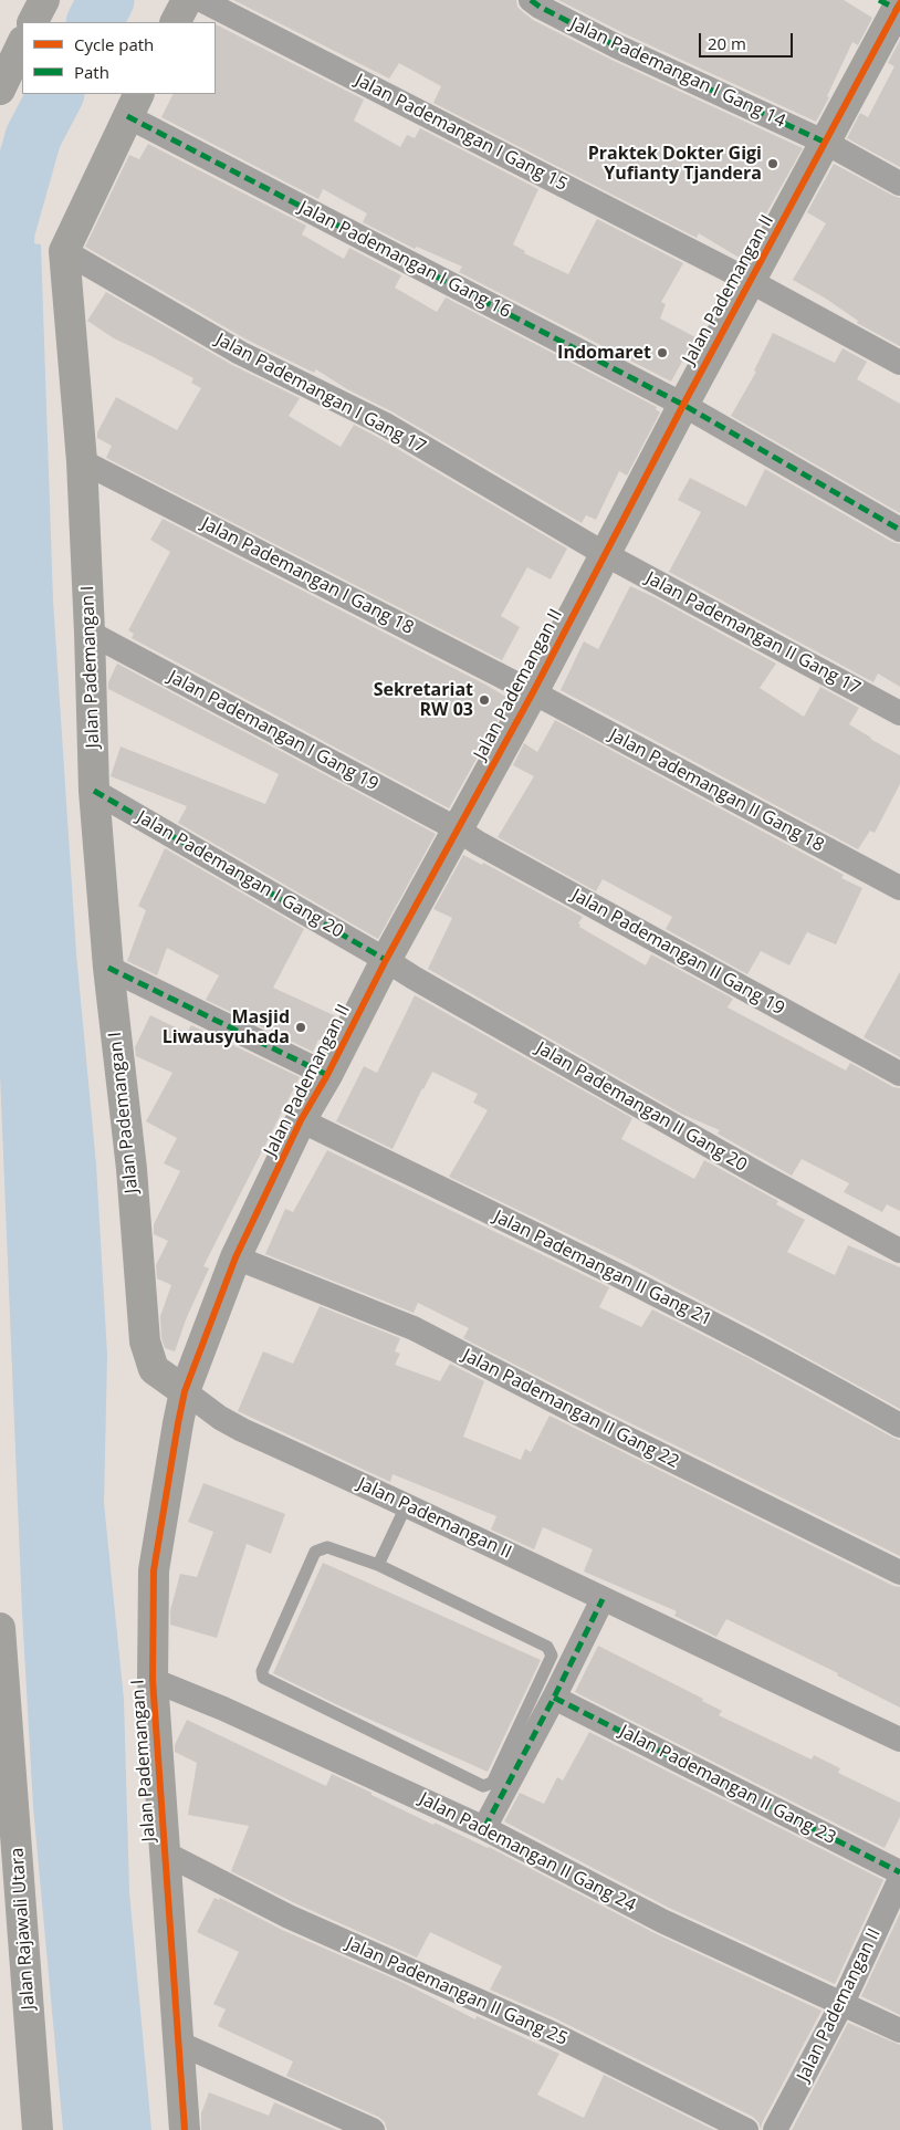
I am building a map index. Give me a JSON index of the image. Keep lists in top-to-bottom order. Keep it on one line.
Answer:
{"streets":{"street":["Jalan Pademangan I Gang 14","Jalan Pademangan I Gang 15","Jalan Pademangan I Gang 16","Jalan Pademangan II","Jalan Pademangan I Gang 17","Jalan Pademangan I Gang 18","Jalan Pademangan II Gang 17","Jalan Pademangan I","Jalan Pademangan I Gang 19","Jalan Pademangan II Gang 18","Jalan Pademangan I Gang 20","Jalan Pademangan II Gang 19","Jalan Pademangan II Gang 20","Jalan Pademangan II Gang 21","Jalan Pademangan II Gang 22","Jalan Pademangan II Gang 23","Jalan Pademangan II Gang 24","Jalan Rajawali Utara","Jalan Pademangan II Gang 25"]},"crossings":[["Jalan Pademangan I Gang 14","Jalan Pademangan II"],["Jalan Pademangan I Gang 15","Jalan Pademangan II"],["Jalan Pademangan I Gang 16","Jalan Pademangan II"],["Jalan Pademangan I Gang 16","Jalan Pademangan I"],["Jalan Pademangan II","Jalan Pademangan I Gang 17"],["Jalan Pademangan II","Jalan Pademangan I Gang 18"],["Jalan Pademangan II","Jalan Pademangan II Gang 17"],["Jalan Pademangan II","Jalan Pademangan I"],["Jalan Pademangan II","Jalan Pademangan I Gang 19"],["Jalan Pademangan II","Jalan Pademangan II Gang 18"],["Jalan Pademangan II","Jalan Pademangan I Gang 20"],["Jalan Pademangan II","Jalan Pademangan II Gang 19"],["Jalan Pademangan II","Jalan Pademangan II Gang 20"],["Jalan Pademangan II","Jalan Pademangan II Gang 21"],["Jalan Pademangan II","Jalan Pademangan II Gang 22"],["Jalan Pademangan II","Jalan Pademangan II Gang 24"],["Jalan Pademangan I Gang 17","Jalan Pademangan II Gang 17"],["Jalan Pademangan I Gang 17","Jalan Pademangan I"],["Jalan Pademangan I Gang 18","Jalan Pademangan I"],["Jalan Pademangan I Gang 18","Jalan Pademangan II Gang 18"],["Jalan Pademangan I","Jalan Pademangan I Gang 19"],["Jalan Pademangan I","Jalan Pademangan I Gang 20"],["Jalan Pademangan I","Jalan Pademangan II Gang 24"],["Jalan Pademangan I","Jalan Pademangan II Gang 25"],["Jalan Pademangan I Gang 19","Jalan Pademangan II Gang 19"],["Jalan Pademangan I Gang 20","Jalan Pademangan II Gang 20"]],"places":["Praktek Dokter Gigi Yufianty Tjandera","Indomaret","Sekretariat RW 03","Masjid Liwausyuhada"],"legend":["Cycle path","Path"],"scale_bar":"20 m"}
